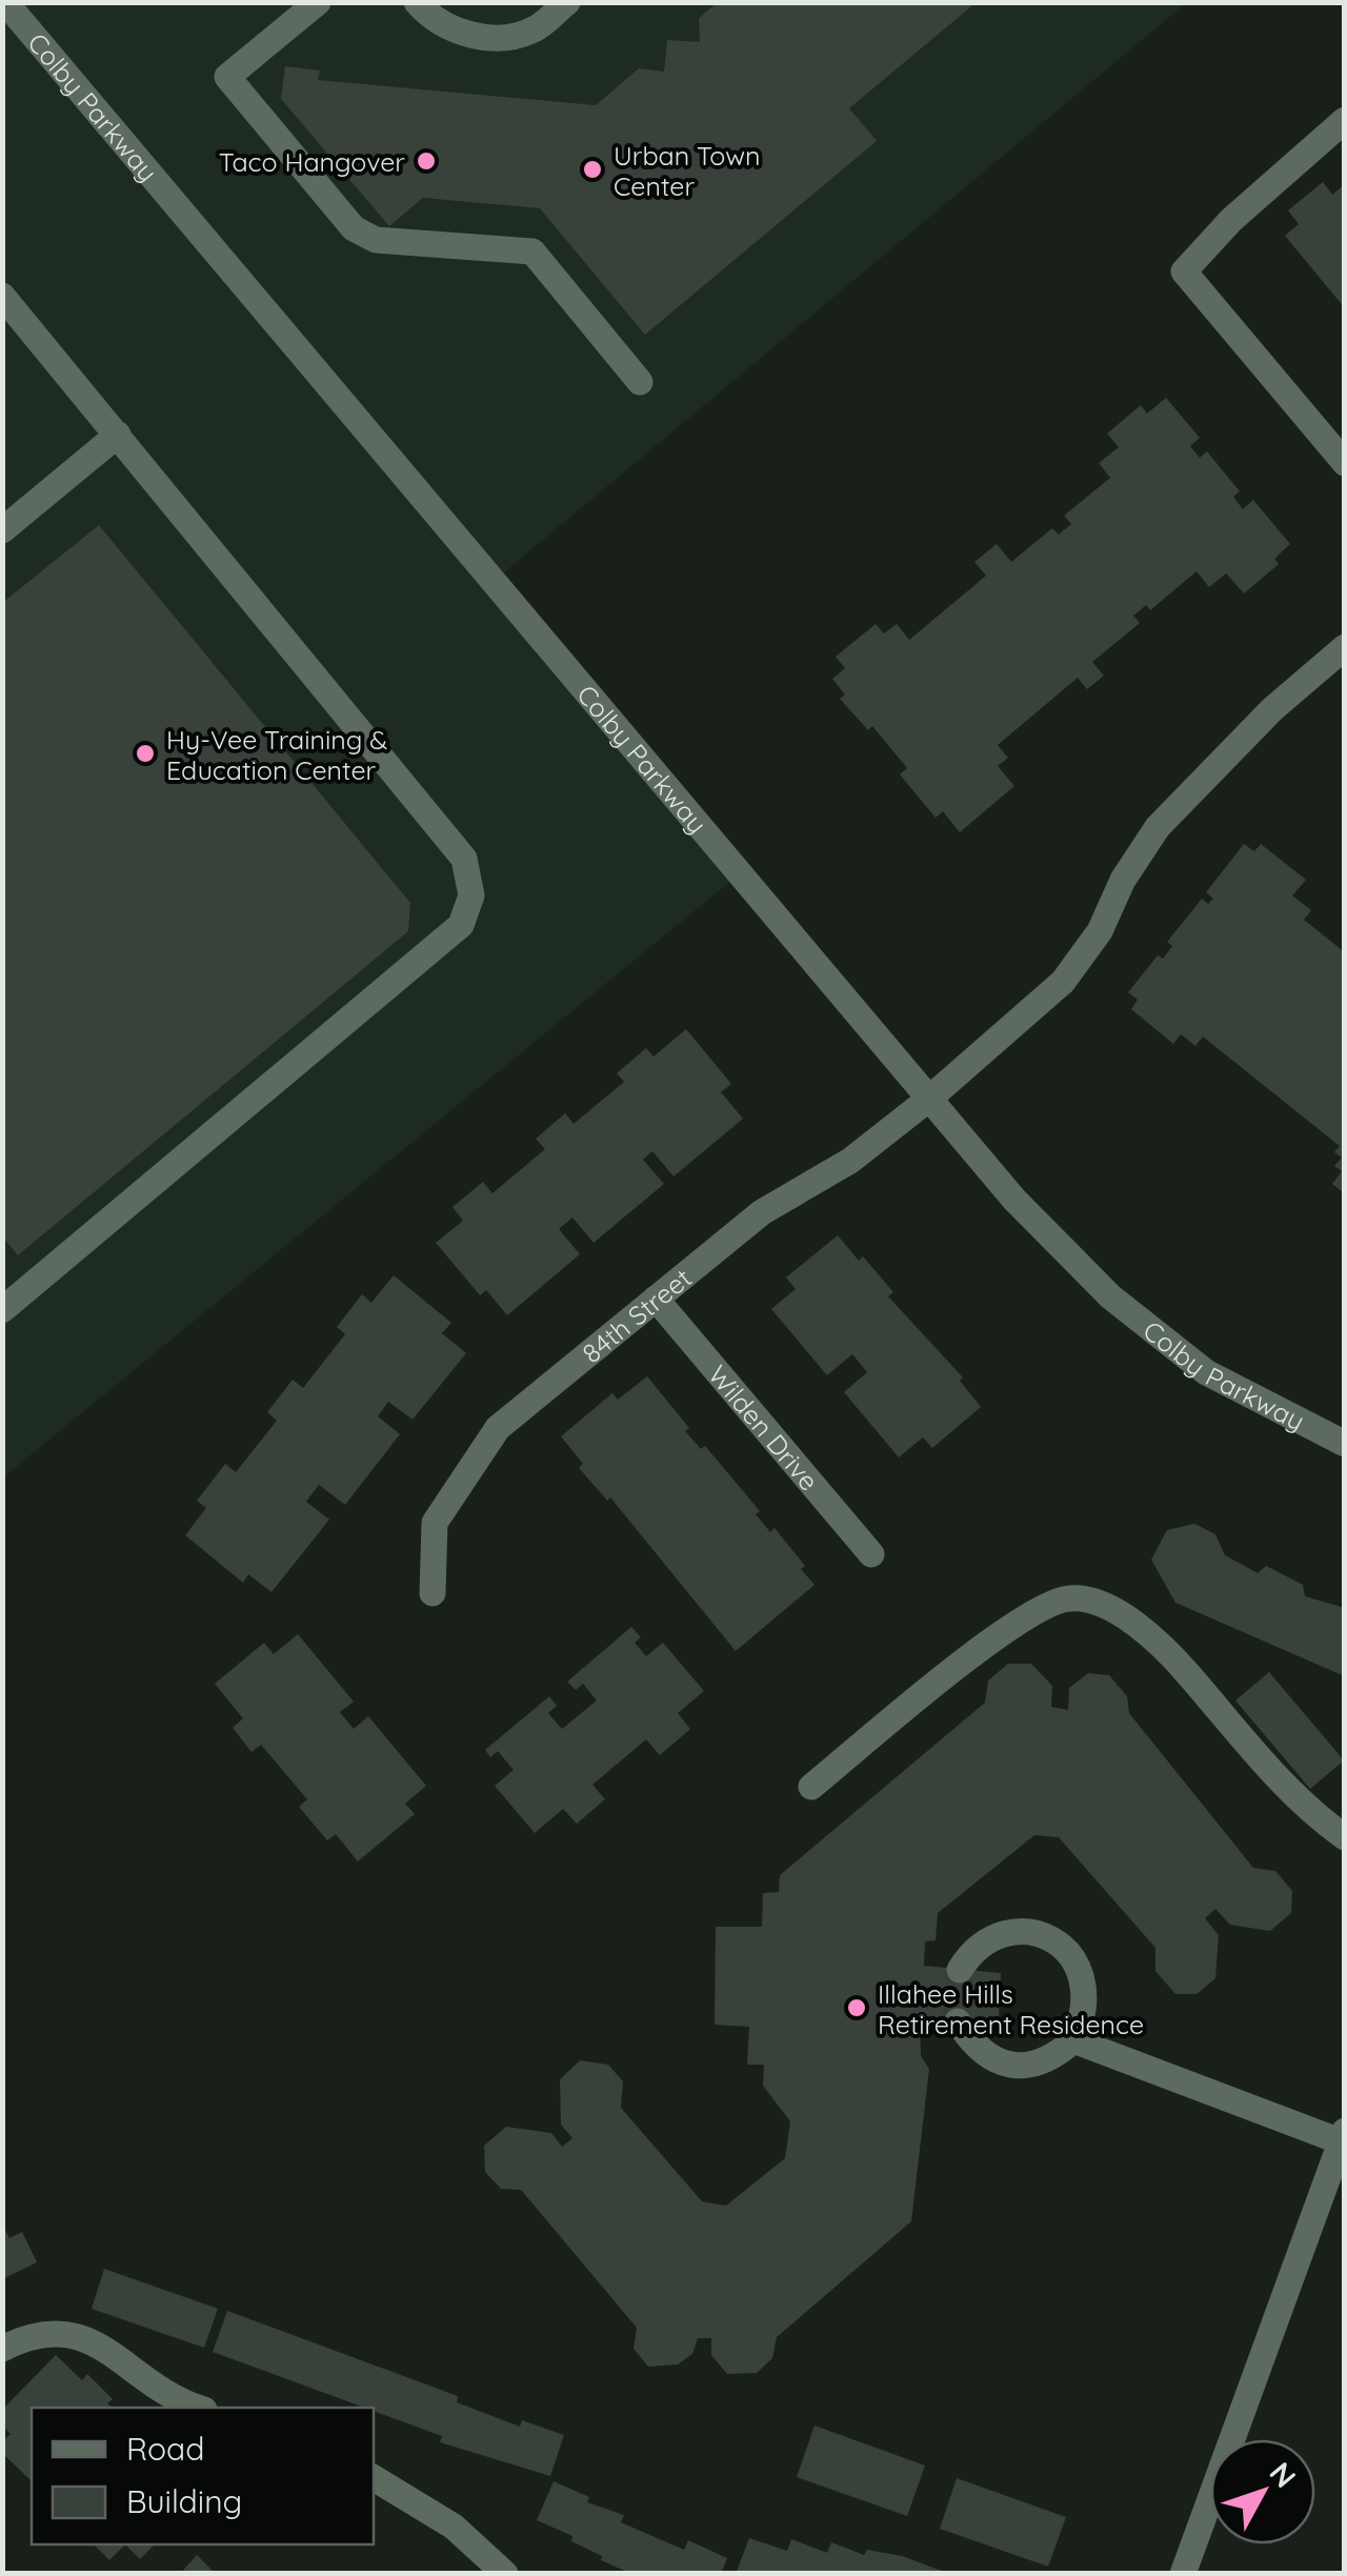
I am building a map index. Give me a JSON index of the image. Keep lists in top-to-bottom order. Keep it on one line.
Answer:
{"streets":{"street":["Colby Parkway","84th Street","Wilden Drive"]},"crossings":[["Colby Parkway","84th Street"],["84th Street","Wilden Drive"]],"places":["Taco Hangover","Urban Town Center","Hy-Vee Training & Education Center","Illahee Hills Retirement Residence"],"legend":["Road","Building"],"north":"top right"}
